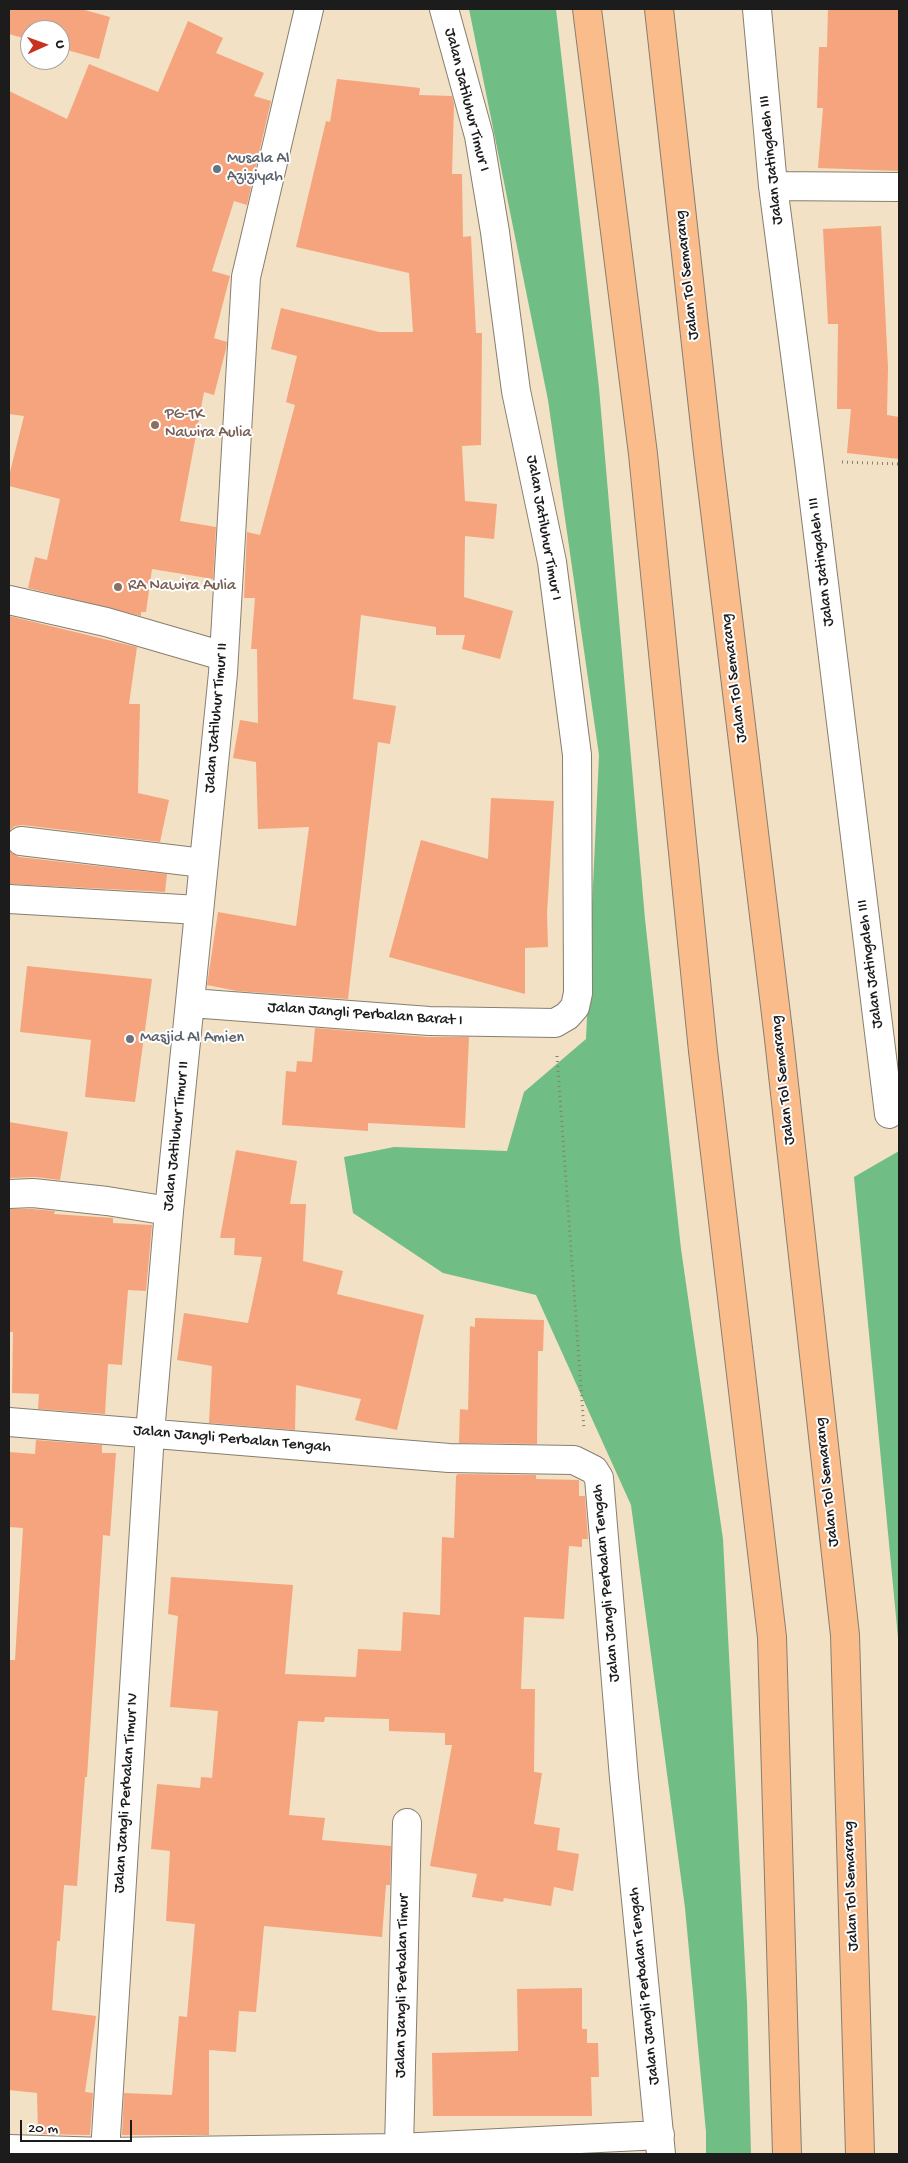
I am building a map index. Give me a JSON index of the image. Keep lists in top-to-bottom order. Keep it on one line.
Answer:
{"streets":{"highway":["Jalan Tol Semarang"],"street":["Jalan Jatiluhur Timur I","Jalan Jatingaleh III","Jalan Jatiluhur Timur II","Jalan Jangli Perbalan Barat I","Jalan Jangli Perbalan Tengah","Jalan Jangli Perbalan Timur IV","Jalan Jangli Perbalan Timur"]},"crossings":[["Jalan Jatiluhur Timur I","Jalan Jangli Perbalan Barat I"],["Jalan Jatiluhur Timur II","Jalan Jangli Perbalan Barat I"],["Jalan Jatiluhur Timur II","Jalan Jangli Perbalan Tengah"],["Jalan Jatiluhur Timur II","Jalan Jangli Perbalan Timur IV"],["Jalan Jangli Perbalan Tengah","Jalan Jangli Perbalan Timur IV"]],"places":["Musala Al Aziziyah","PG-TK Nawira Aulia","RA Nawira Aulia","Masjid Al Amien"],"scale_bar":"20 m","north":"right"}
